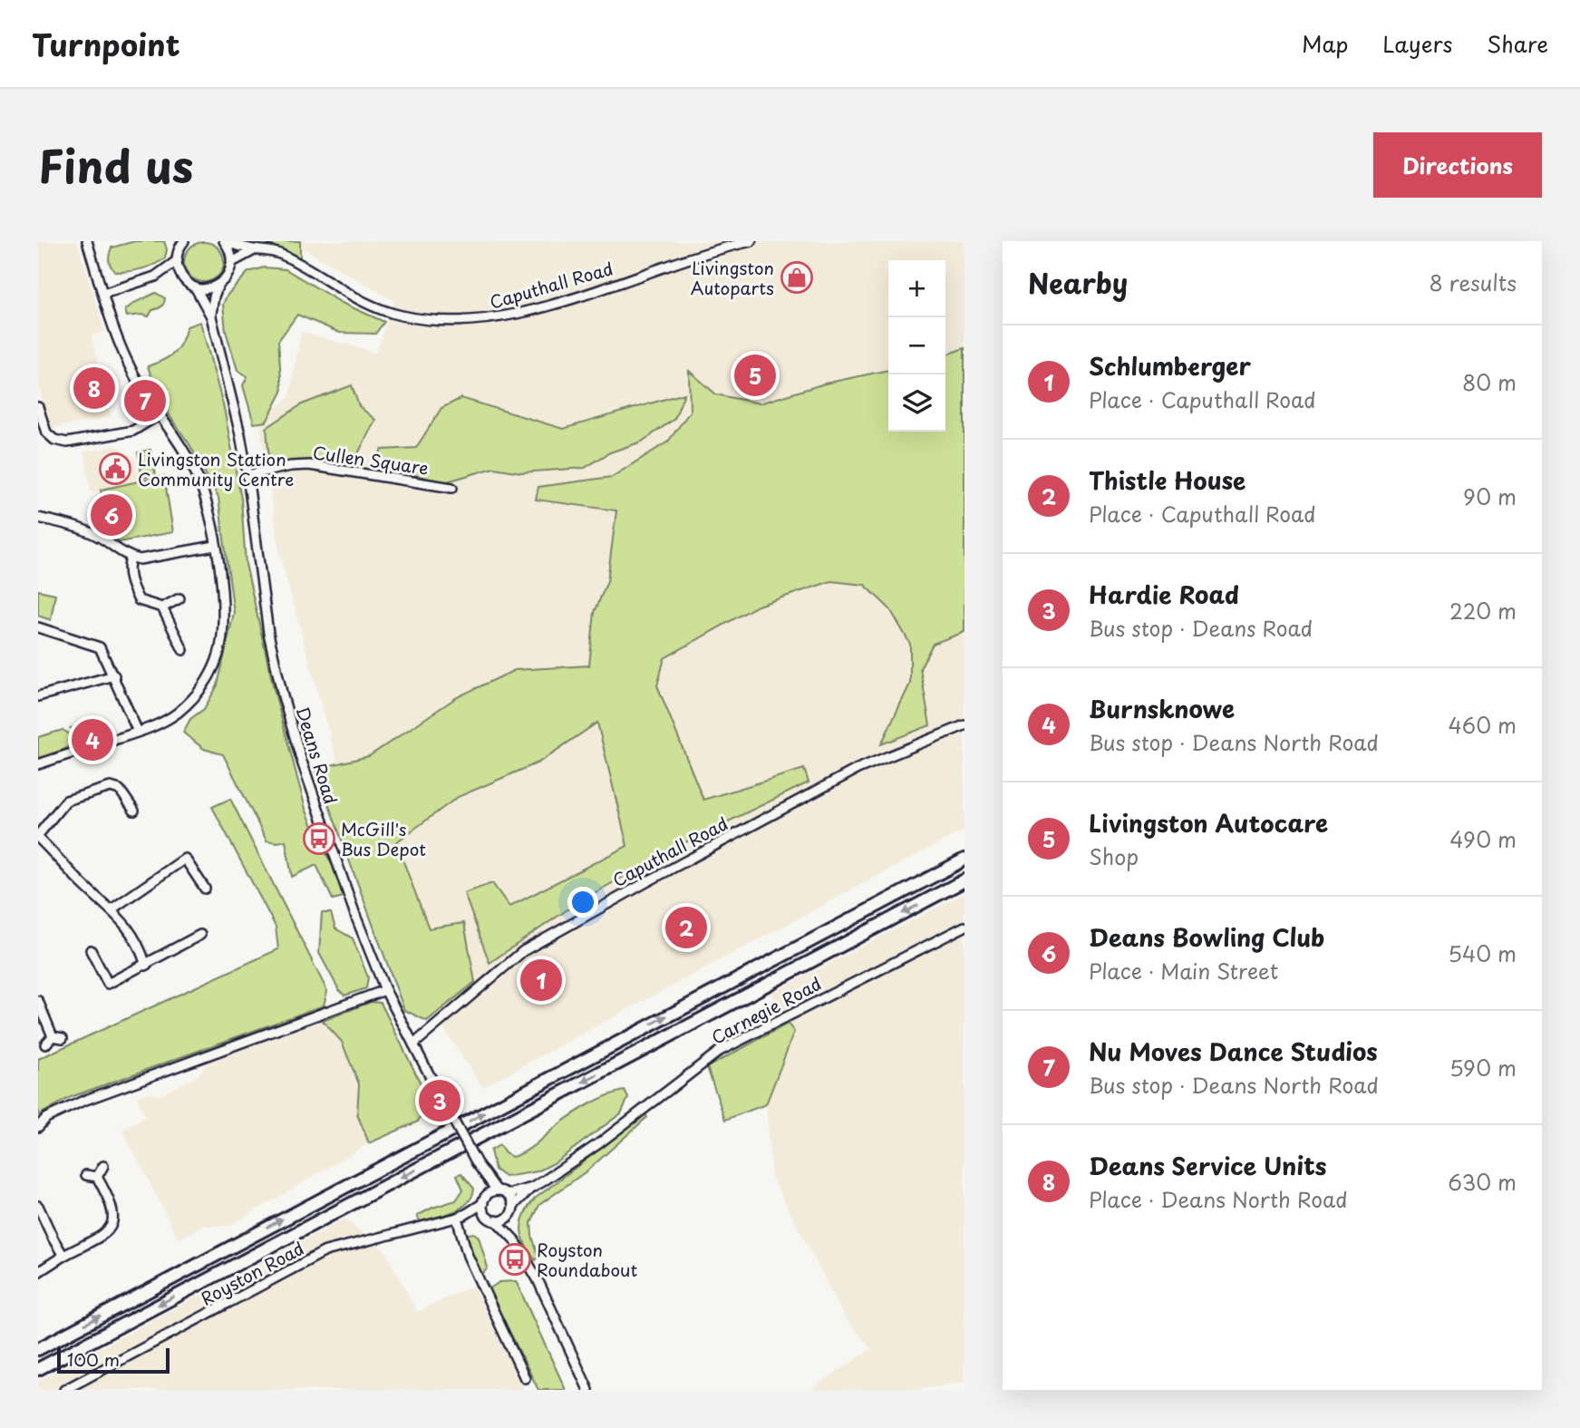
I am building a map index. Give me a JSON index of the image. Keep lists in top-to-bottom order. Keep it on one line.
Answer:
{"streets":{"street":["Caputhall Road","Cullen Square","Deans Road","Carnegie Road","Royston Road"]},"crossings":[["Caputhall Road","Deans Road"],["Cullen Square","Deans Road"],["Deans Road","Carnegie Road"],["Deans Road","Royston Road"],["Carnegie Road","Royston Road"]],"places":{"shop":["Livingston Autoparts"],"public building":["Livingston Station Community Centre"],"bus stop":["McGill's Bus Depot","Royston Roundabout"]},"scale_bar":"100 m","page":{"header":"Turnpoint","nav":["Map","Layers","Share"],"title":"Find us","buttons":"Directions","heading":["Nearby","8 results"],"map_buttons":["+","−"],"list":[{"mark":"1","name":"Schlumberger","note":"Place · Caputhall Road","value":"80 m"},{"mark":"2","name":"Thistle House","note":"Place · Caputhall Road","value":"90 m"},{"mark":"3","name":"Hardie Road","note":"Bus stop · Deans Road","value":"220 m"},{"mark":"4","name":"Burnsknowe","note":"Bus stop · Deans North Road","value":"460 m"},{"mark":"5","name":"Livingston Autocare","note":"Shop","value":"490 m"},{"mark":"6","name":"Deans Bowling Club","note":"Place · Main Street","value":"540 m"},{"mark":"7","name":"Nu Moves Dance Studios","note":"Bus stop · Deans North Road","value":"590 m"},{"mark":"8","name":"Deans Service Units","note":"Place · Deans North Road","value":"630 m"}],"pins":["5","8","7","6","4","2","1","3"],"scale":"100 m"}}
